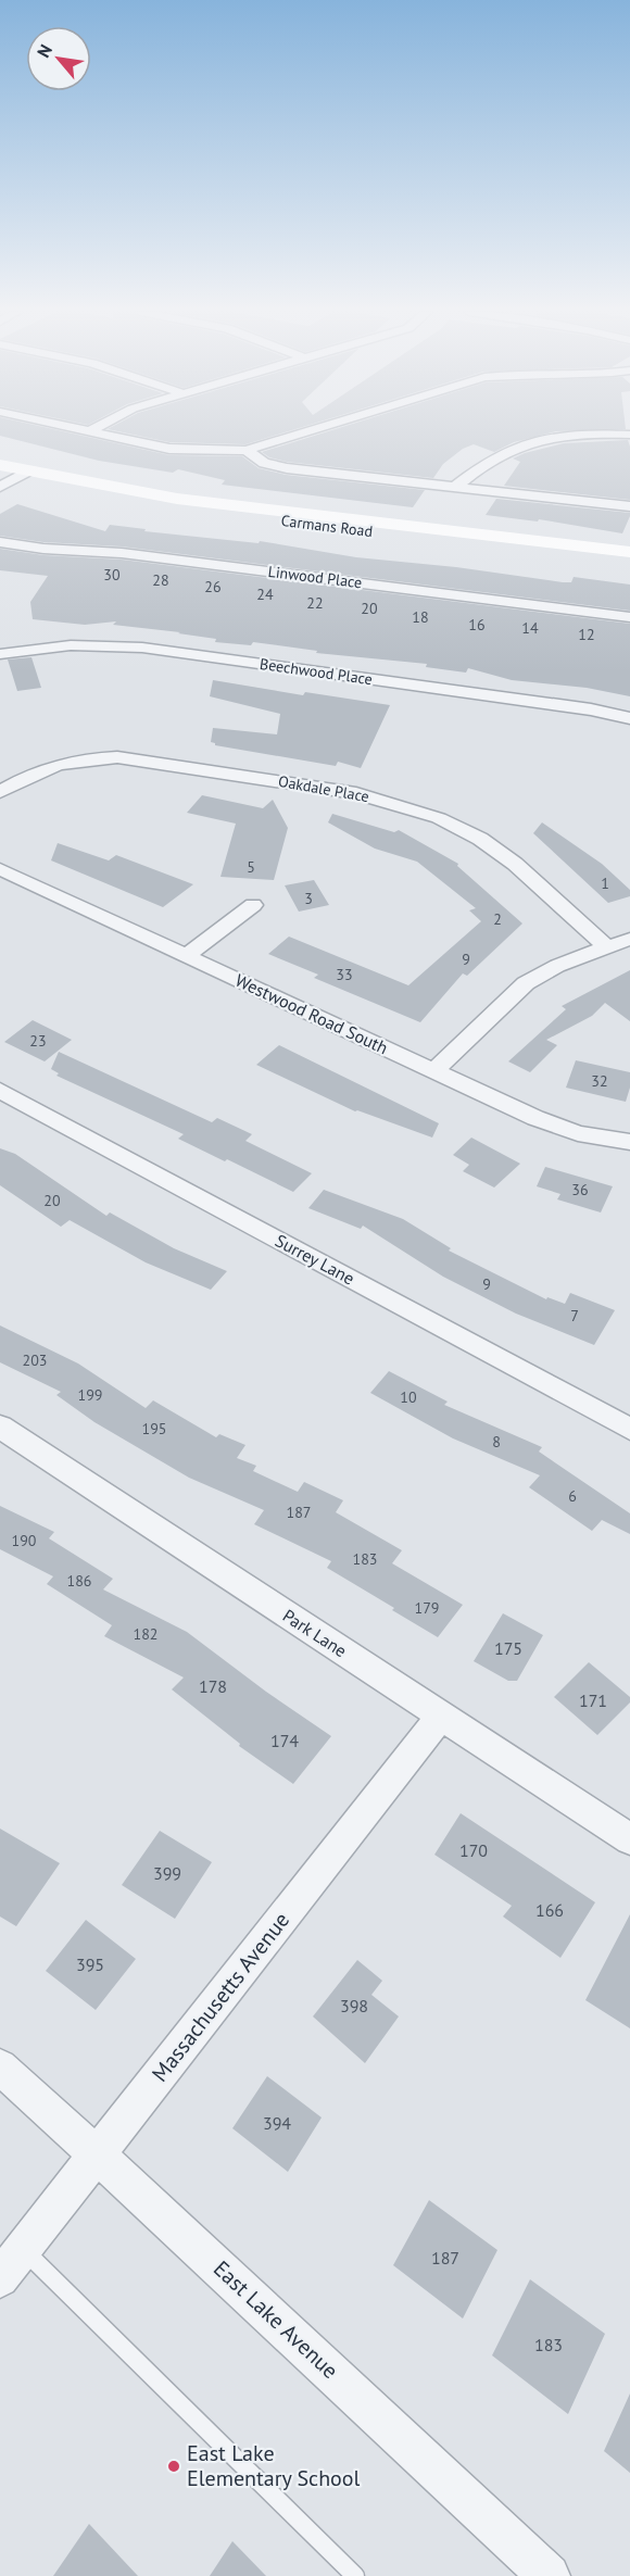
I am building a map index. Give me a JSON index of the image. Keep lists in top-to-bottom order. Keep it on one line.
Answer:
{"streets":{"street":["Carmans Road","Linwood Place","Beechwood Place","Oakdale Place","Westwood Road South","Surrey Lane","Park Lane","Massachusetts Avenue","East Lake Avenue"]},"crossings":[["Park Lane","Massachusetts Avenue"],["Massachusetts Avenue","East Lake Avenue"]],"places":["East Lake Elementary School"],"house_numbers":["30","28","26","24","22","20","18","16","14","12","5","1","3","2","9","33","23","32","36","20","9","7","203","199","10","195","8","6","187","190","183","186","179","182","175","178","171","174","170","399","166","395","398","394","187","183"],"north":"top left"}
